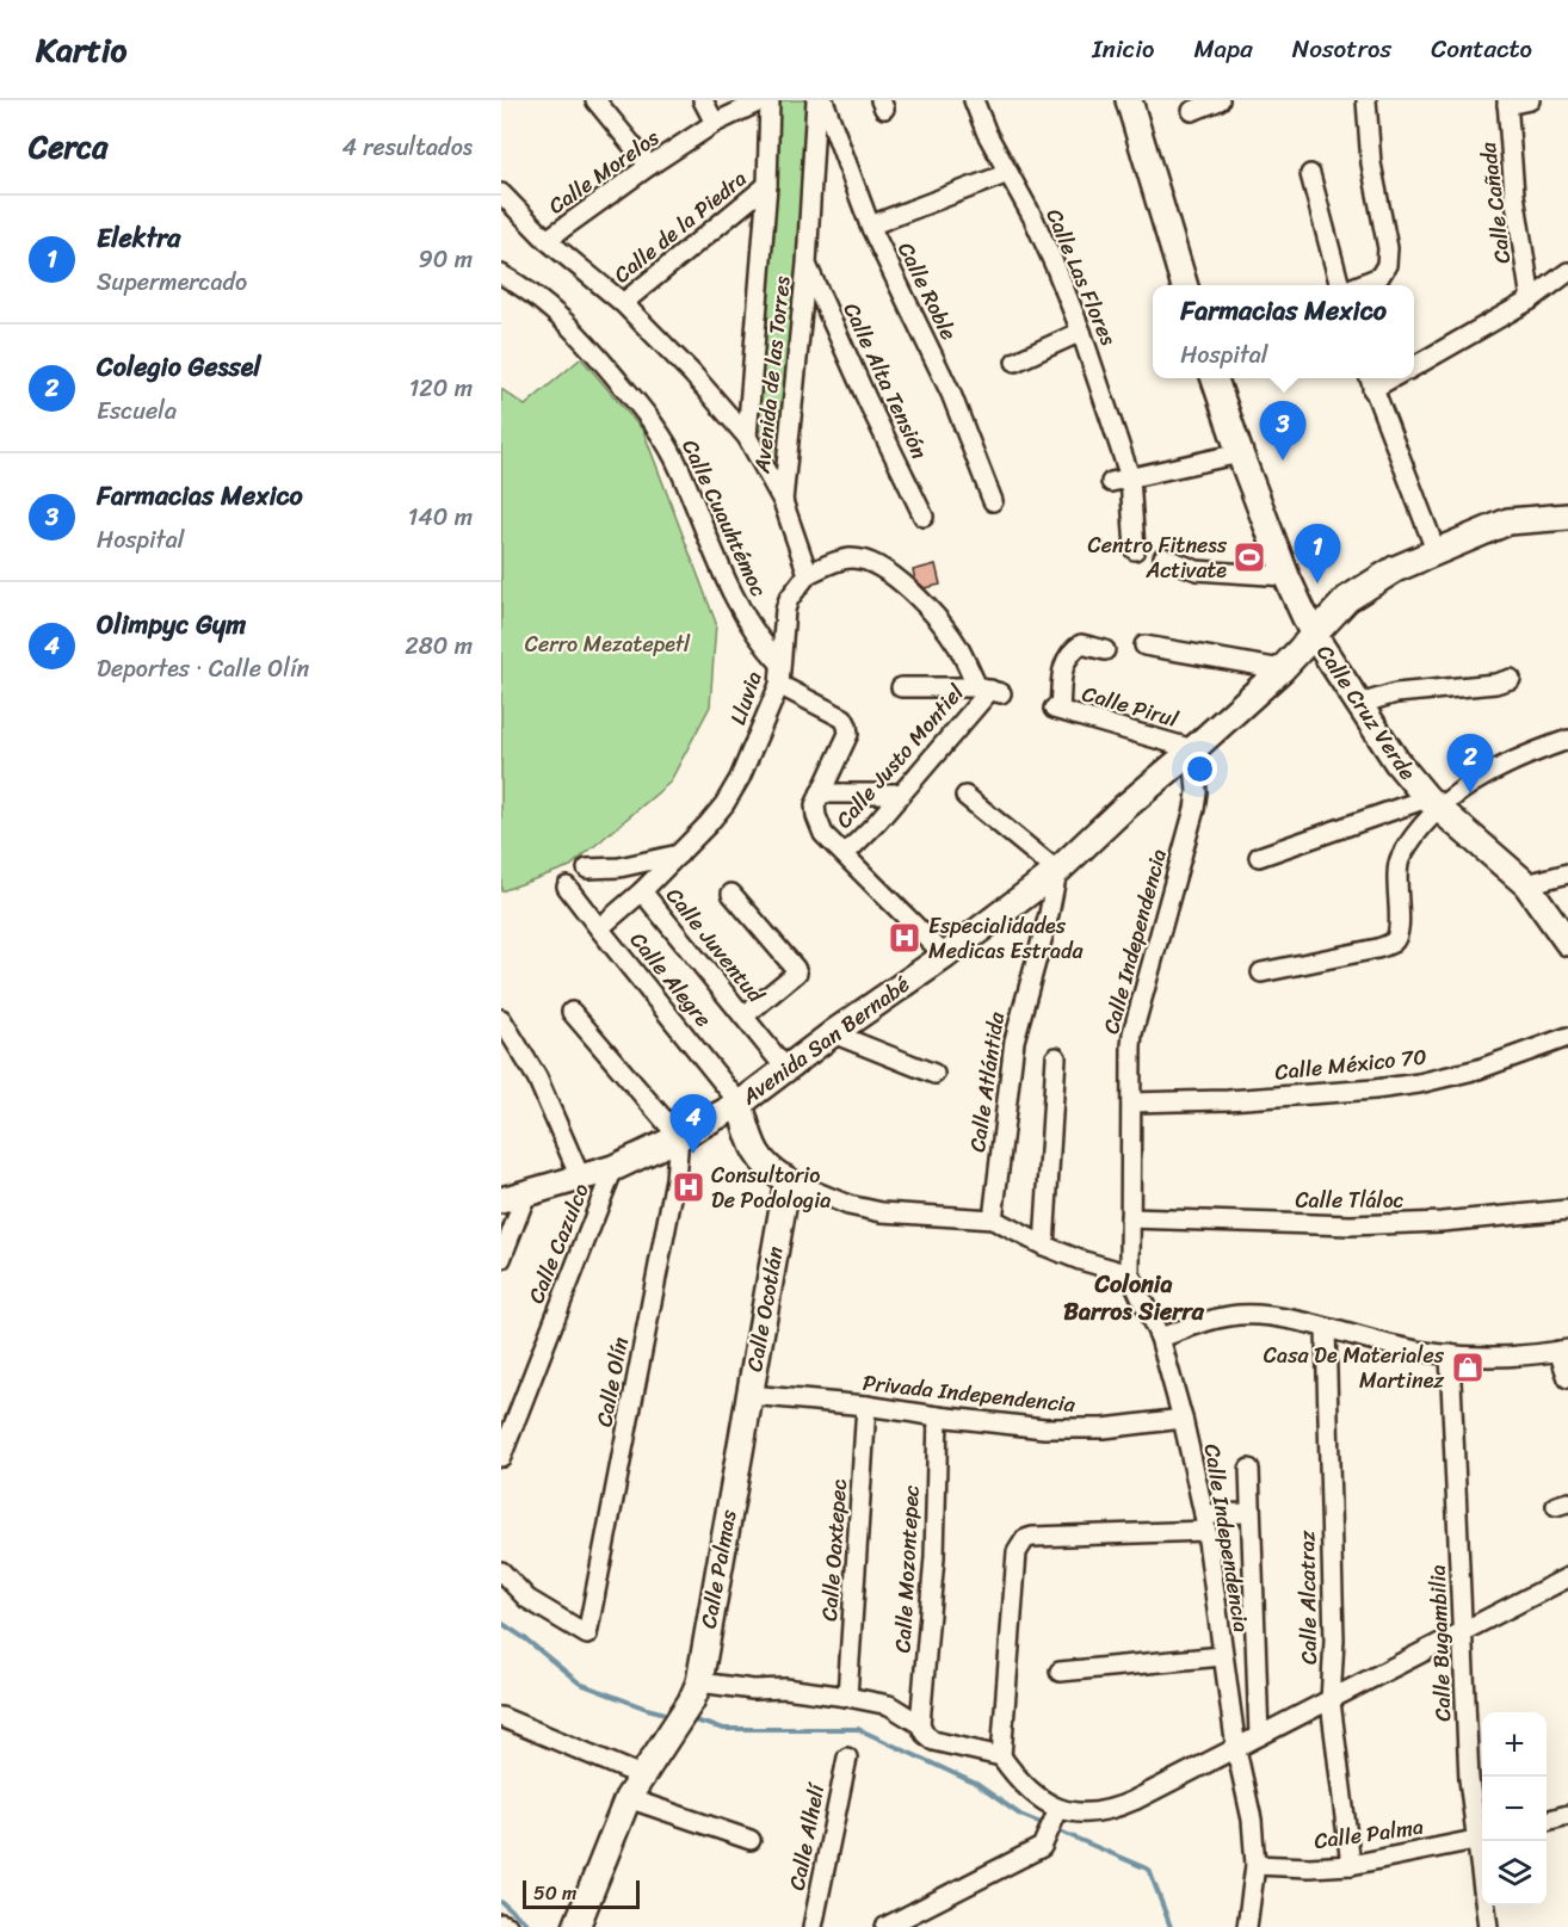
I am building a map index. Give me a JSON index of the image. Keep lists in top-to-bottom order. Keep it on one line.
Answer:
{"streets":{"street":["Calle Morelos","Calle Cañada","Calle de la Piedra","Calle Las Flores","Calle Roble","Avenida de las Torres","Calle Alta Tensión","Calle Cuauhtémoc","Lluvia","Calle Pirul","Calle Cruz Verde","Calle Justo Montiel","Calle Independencia","Calle Juventud","Calle Alegre","Avenida San Bernabé","Calle México 70","Calle Atlántida","Calle Tláloc","Calle Cazulco","Calle Ocotlán","Calle Olín","Privada Independencia","Calle Oaxtepec","Calle Palmas","Calle Mozontepec","Calle Alcatraz","Calle Bugambilia","Calle Palma","Calle Alhelí"]},"crossings":[["Calle de la Piedra","Avenida de las Torres"],["Avenida de las Torres","Calle Alta Tensión"],["Calle Cuauhtémoc","Lluvia"],["Lluvia","Calle Juventud"],["Calle Pirul","Calle Independencia"],["Calle Pirul","Avenida San Bernabé"],["Calle Cruz Verde","Avenida San Bernabé"],["Calle Independencia","Avenida San Bernabé"],["Calle Independencia","Calle México 70"],["Calle Independencia","Calle Tláloc"],["Calle Independencia","Privada Independencia"],["Calle Independencia","Calle Palma"],["Calle Juventud","Calle Alegre"],["Calle Juventud","Avenida San Bernabé"],["Calle Alegre","Avenida San Bernabé"],["Avenida San Bernabé","Calle Atlántida"],["Avenida San Bernabé","Calle Cazulco"],["Avenida San Bernabé","Calle Olín"],["Calle Ocotlán","Privada Independencia"],["Calle Ocotlán","Calle Palmas"],["Privada Independencia","Calle Oaxtepec"],["Privada Independencia","Calle Palmas"],["Privada Independencia","Calle Mozontepec"],["Calle Alcatraz","Calle Palma"],["Calle Bugambilia","Calle Palma"]],"districts":["Colonia Barros Sierra"],"parks":["Cerro Mezatepetl"],"places":{"sports":["Centro Fitness Activate"],"hospital":["Especialidades Medicas Estrada","Consultorio De Podologia"],"shop":["Casa De Materiales Martinez"]},"scale_bar":"50 m","page":{"header":"Kartio","nav":["Inicio","Mapa","Nosotros","Contacto"],"heading":["Cerca","4 resultados"],"list":[{"mark":"1","name":"Elektra","note":"Supermercado","value":"90 m"},{"mark":"2","name":"Colegio Gessel","note":"Escuela","value":"120 m"},{"mark":"3","name":"Farmacias Mexico","note":"Hospital","value":"140 m"},{"mark":"4","name":"Olimpyc Gym","note":"Deportes · Calle Olín","value":"280 m"}],"popup":["Farmacias Mexico","Hospital"],"pins":["3","1","2","4"],"map_buttons":["+","−"],"scale":"50 m"}}
